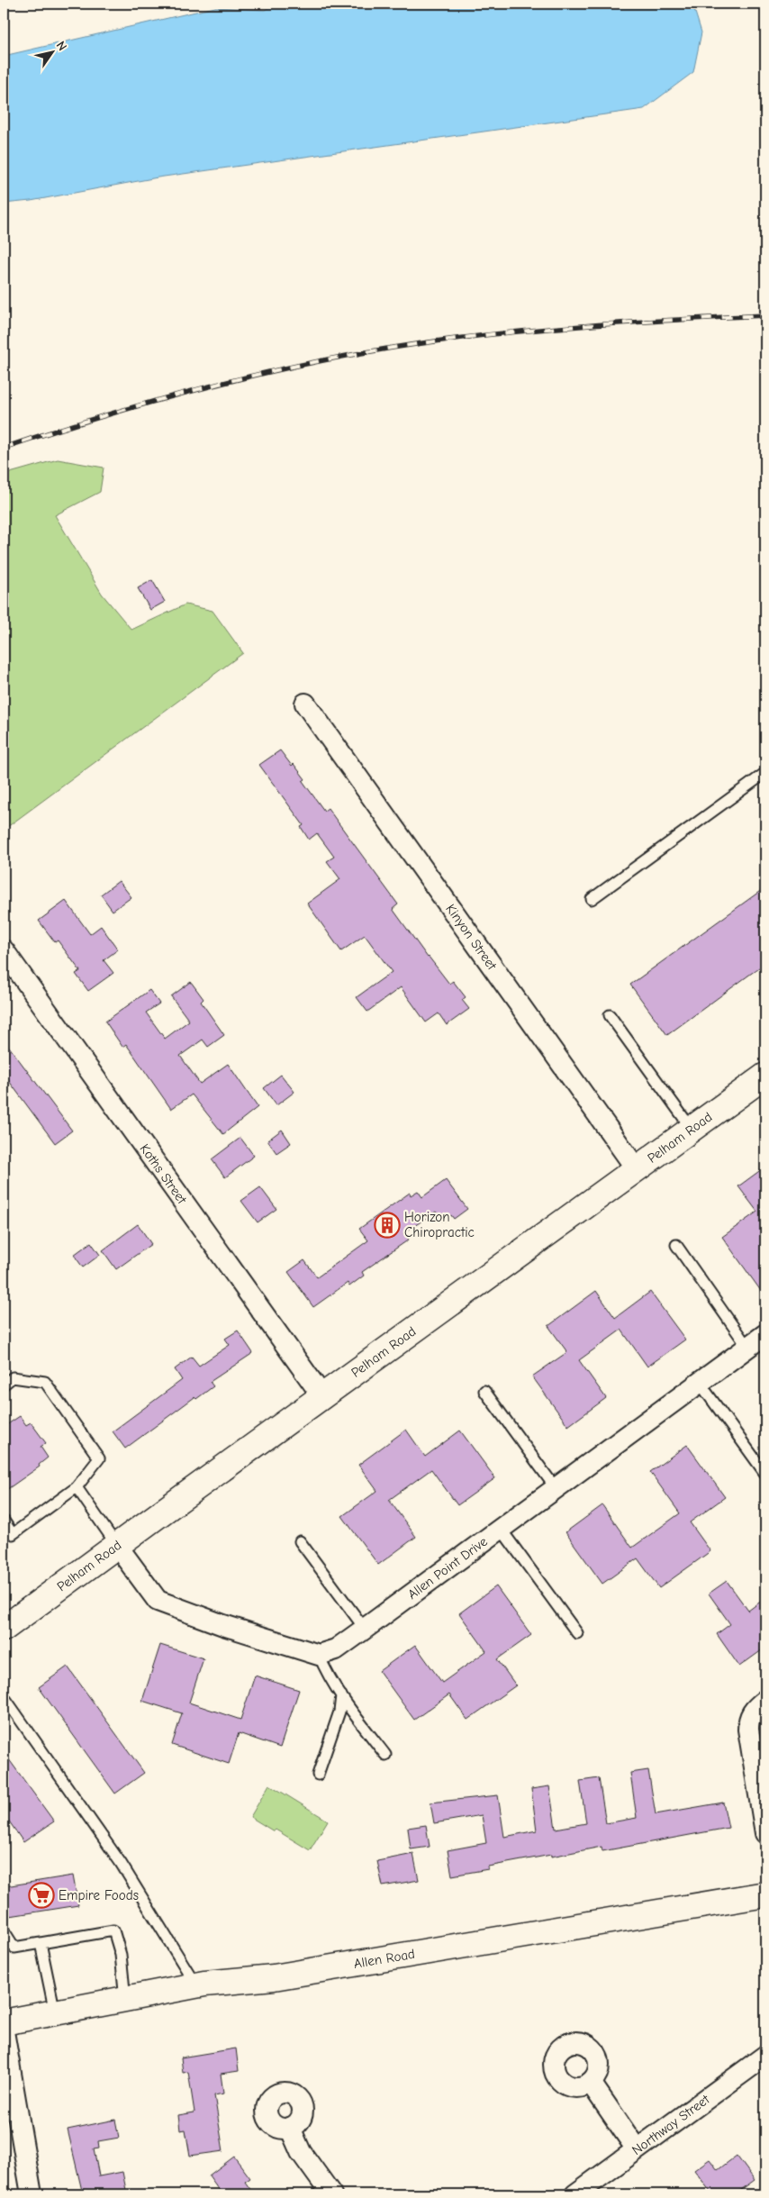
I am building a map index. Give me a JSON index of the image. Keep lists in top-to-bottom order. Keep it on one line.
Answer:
{"streets":{"main road":["Pelham Road","Allen Road"],"street":["Kinyon Street","Koths Street","Allen Point Drive","Northway Street"]},"crossings":[["Kinyon Street","Pelham Road"],["Pelham Road","Koths Street"]],"places":{"building":["Horizon Chiropractic"],"supermarket":["Empire Foods"]},"north":"top right"}
